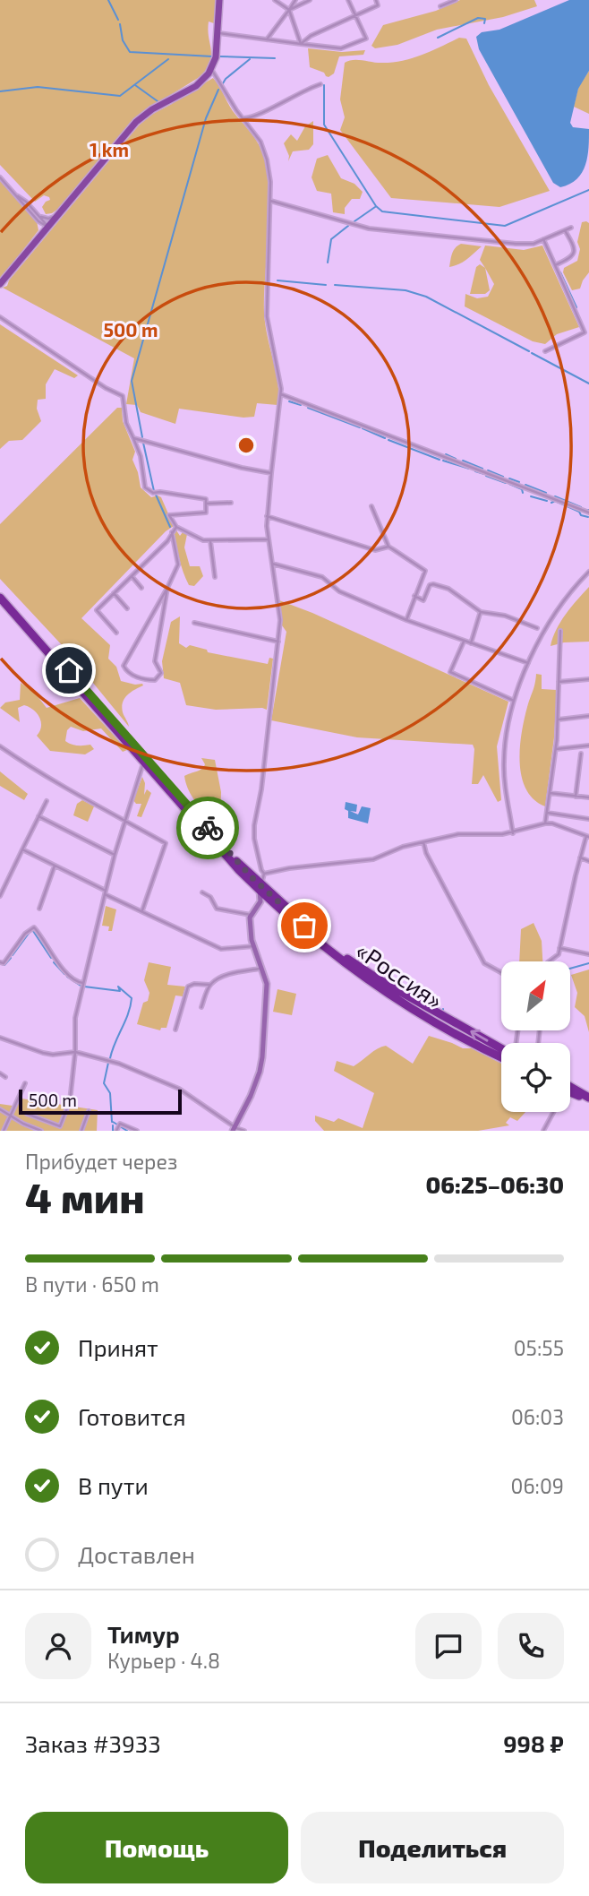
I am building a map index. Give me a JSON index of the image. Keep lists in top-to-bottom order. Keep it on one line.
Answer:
{"streets":{"highway":["«Россия»"]},"scale_bar":"500 m","north":"top right","page":{"scale":"500 m","heading":["4 мин","Прибудет через","06:25–06:30"],"panel":["Тимур","Курьер · 4.8","Заказ #3933","998 ₽"],"bar":"В пути · 650 m","list":[["Принят","05:55"],["Готовится","06:03"],["В пути","06:09"],"Доставлен"],"buttons":["Помощь","Поделиться"]},"rings":["1 km","500 m"]}
